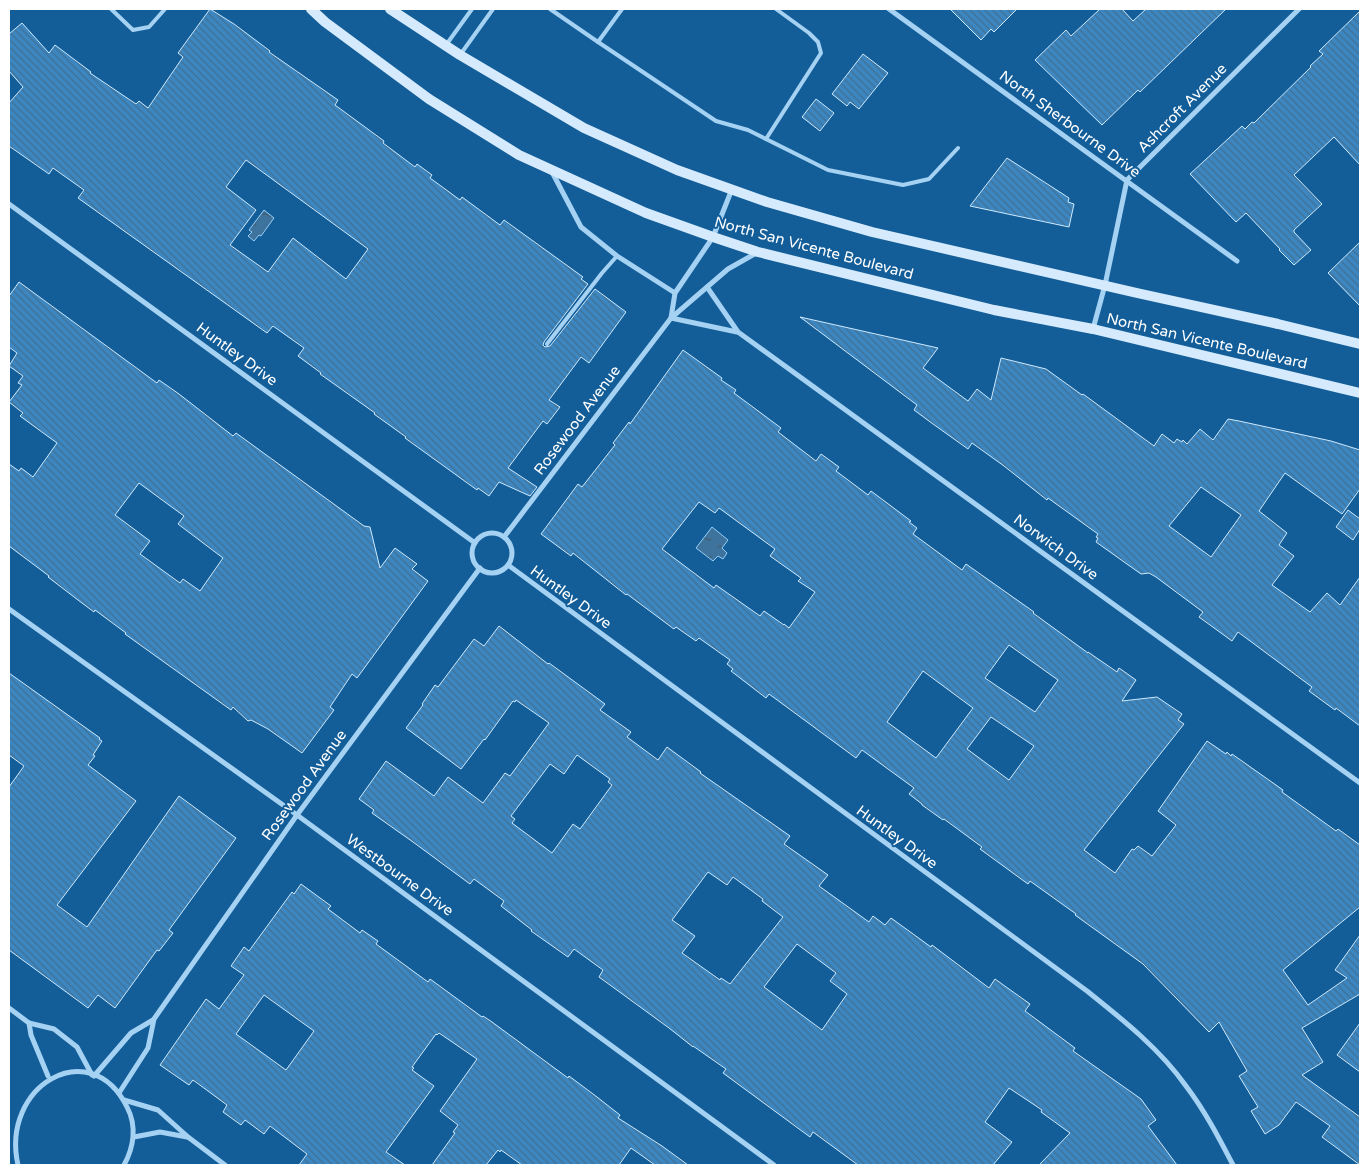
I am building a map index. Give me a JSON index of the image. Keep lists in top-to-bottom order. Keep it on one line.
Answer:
{"streets":{"main road":["North San Vicente Boulevard"],"street":["Ashcroft Avenue","North Sherbourne Drive","Huntley Drive","Rosewood Avenue","Norwich Drive","Westbourne Drive"]},"crossings":[["Ashcroft Avenue","North Sherbourne Drive"],["North San Vicente Boulevard","Rosewood Avenue"],["Huntley Drive","Rosewood Avenue"],["Rosewood Avenue","Norwich Drive"],["Rosewood Avenue","Westbourne Drive"]]}
